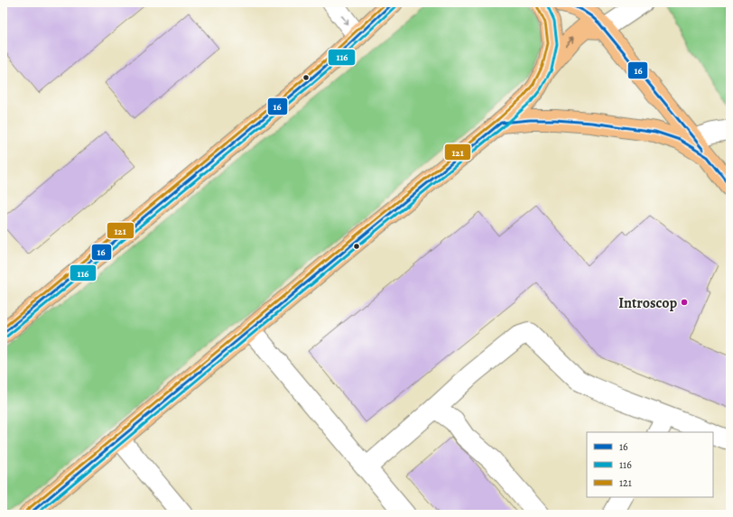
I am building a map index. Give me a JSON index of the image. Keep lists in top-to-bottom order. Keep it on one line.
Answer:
{"places":["Introscop"],"lines":["transit line 16","transit line 116","transit line 121"],"legend":["16","116","121"]}
